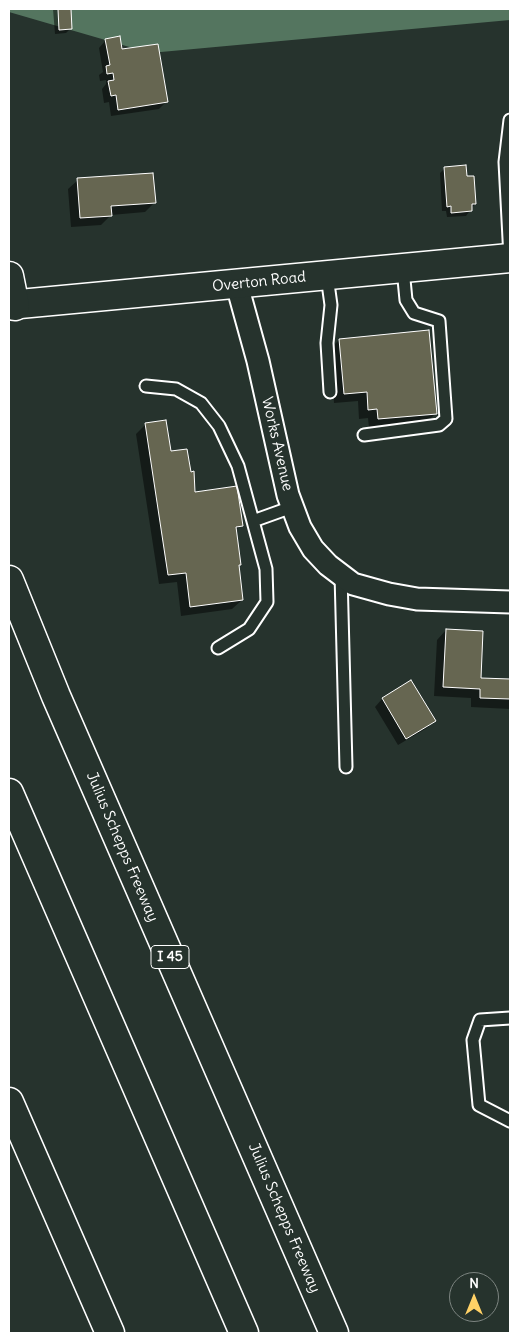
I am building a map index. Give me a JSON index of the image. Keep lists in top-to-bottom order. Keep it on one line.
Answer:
{"streets":{"main road":["Overton Road","Julius Schepps Freeway","I 45"],"street":["Works Avenue"]},"crossings":[["Overton Road","Works Avenue"]],"north":"top"}
